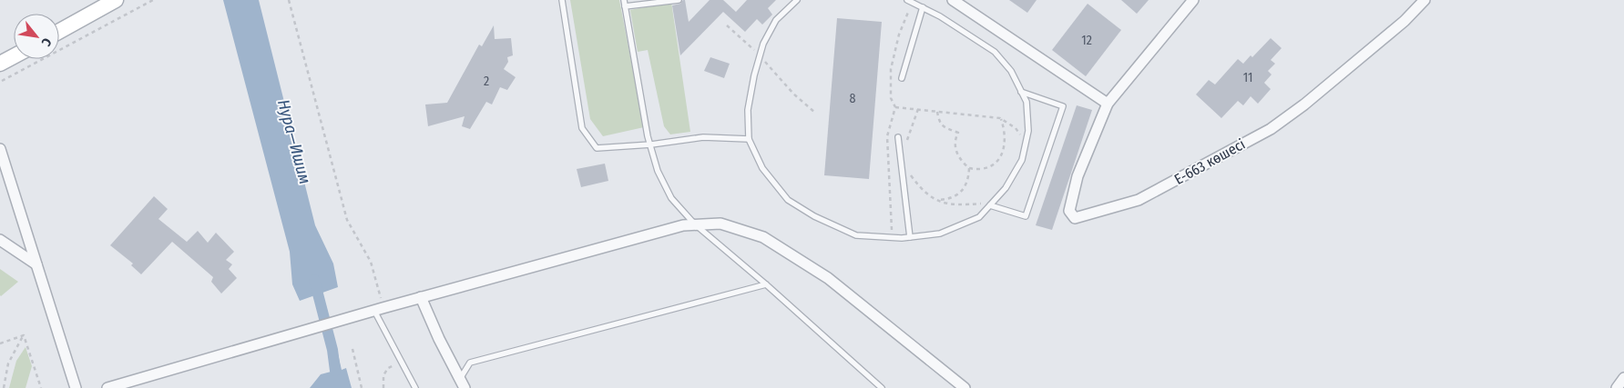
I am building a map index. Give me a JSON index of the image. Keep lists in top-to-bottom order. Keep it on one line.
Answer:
{"streets":{"street":["Е-663 көшесі"]},"water":["Нура—Ишим"],"house_numbers":["12","11","2","8"],"north":"bottom right"}
